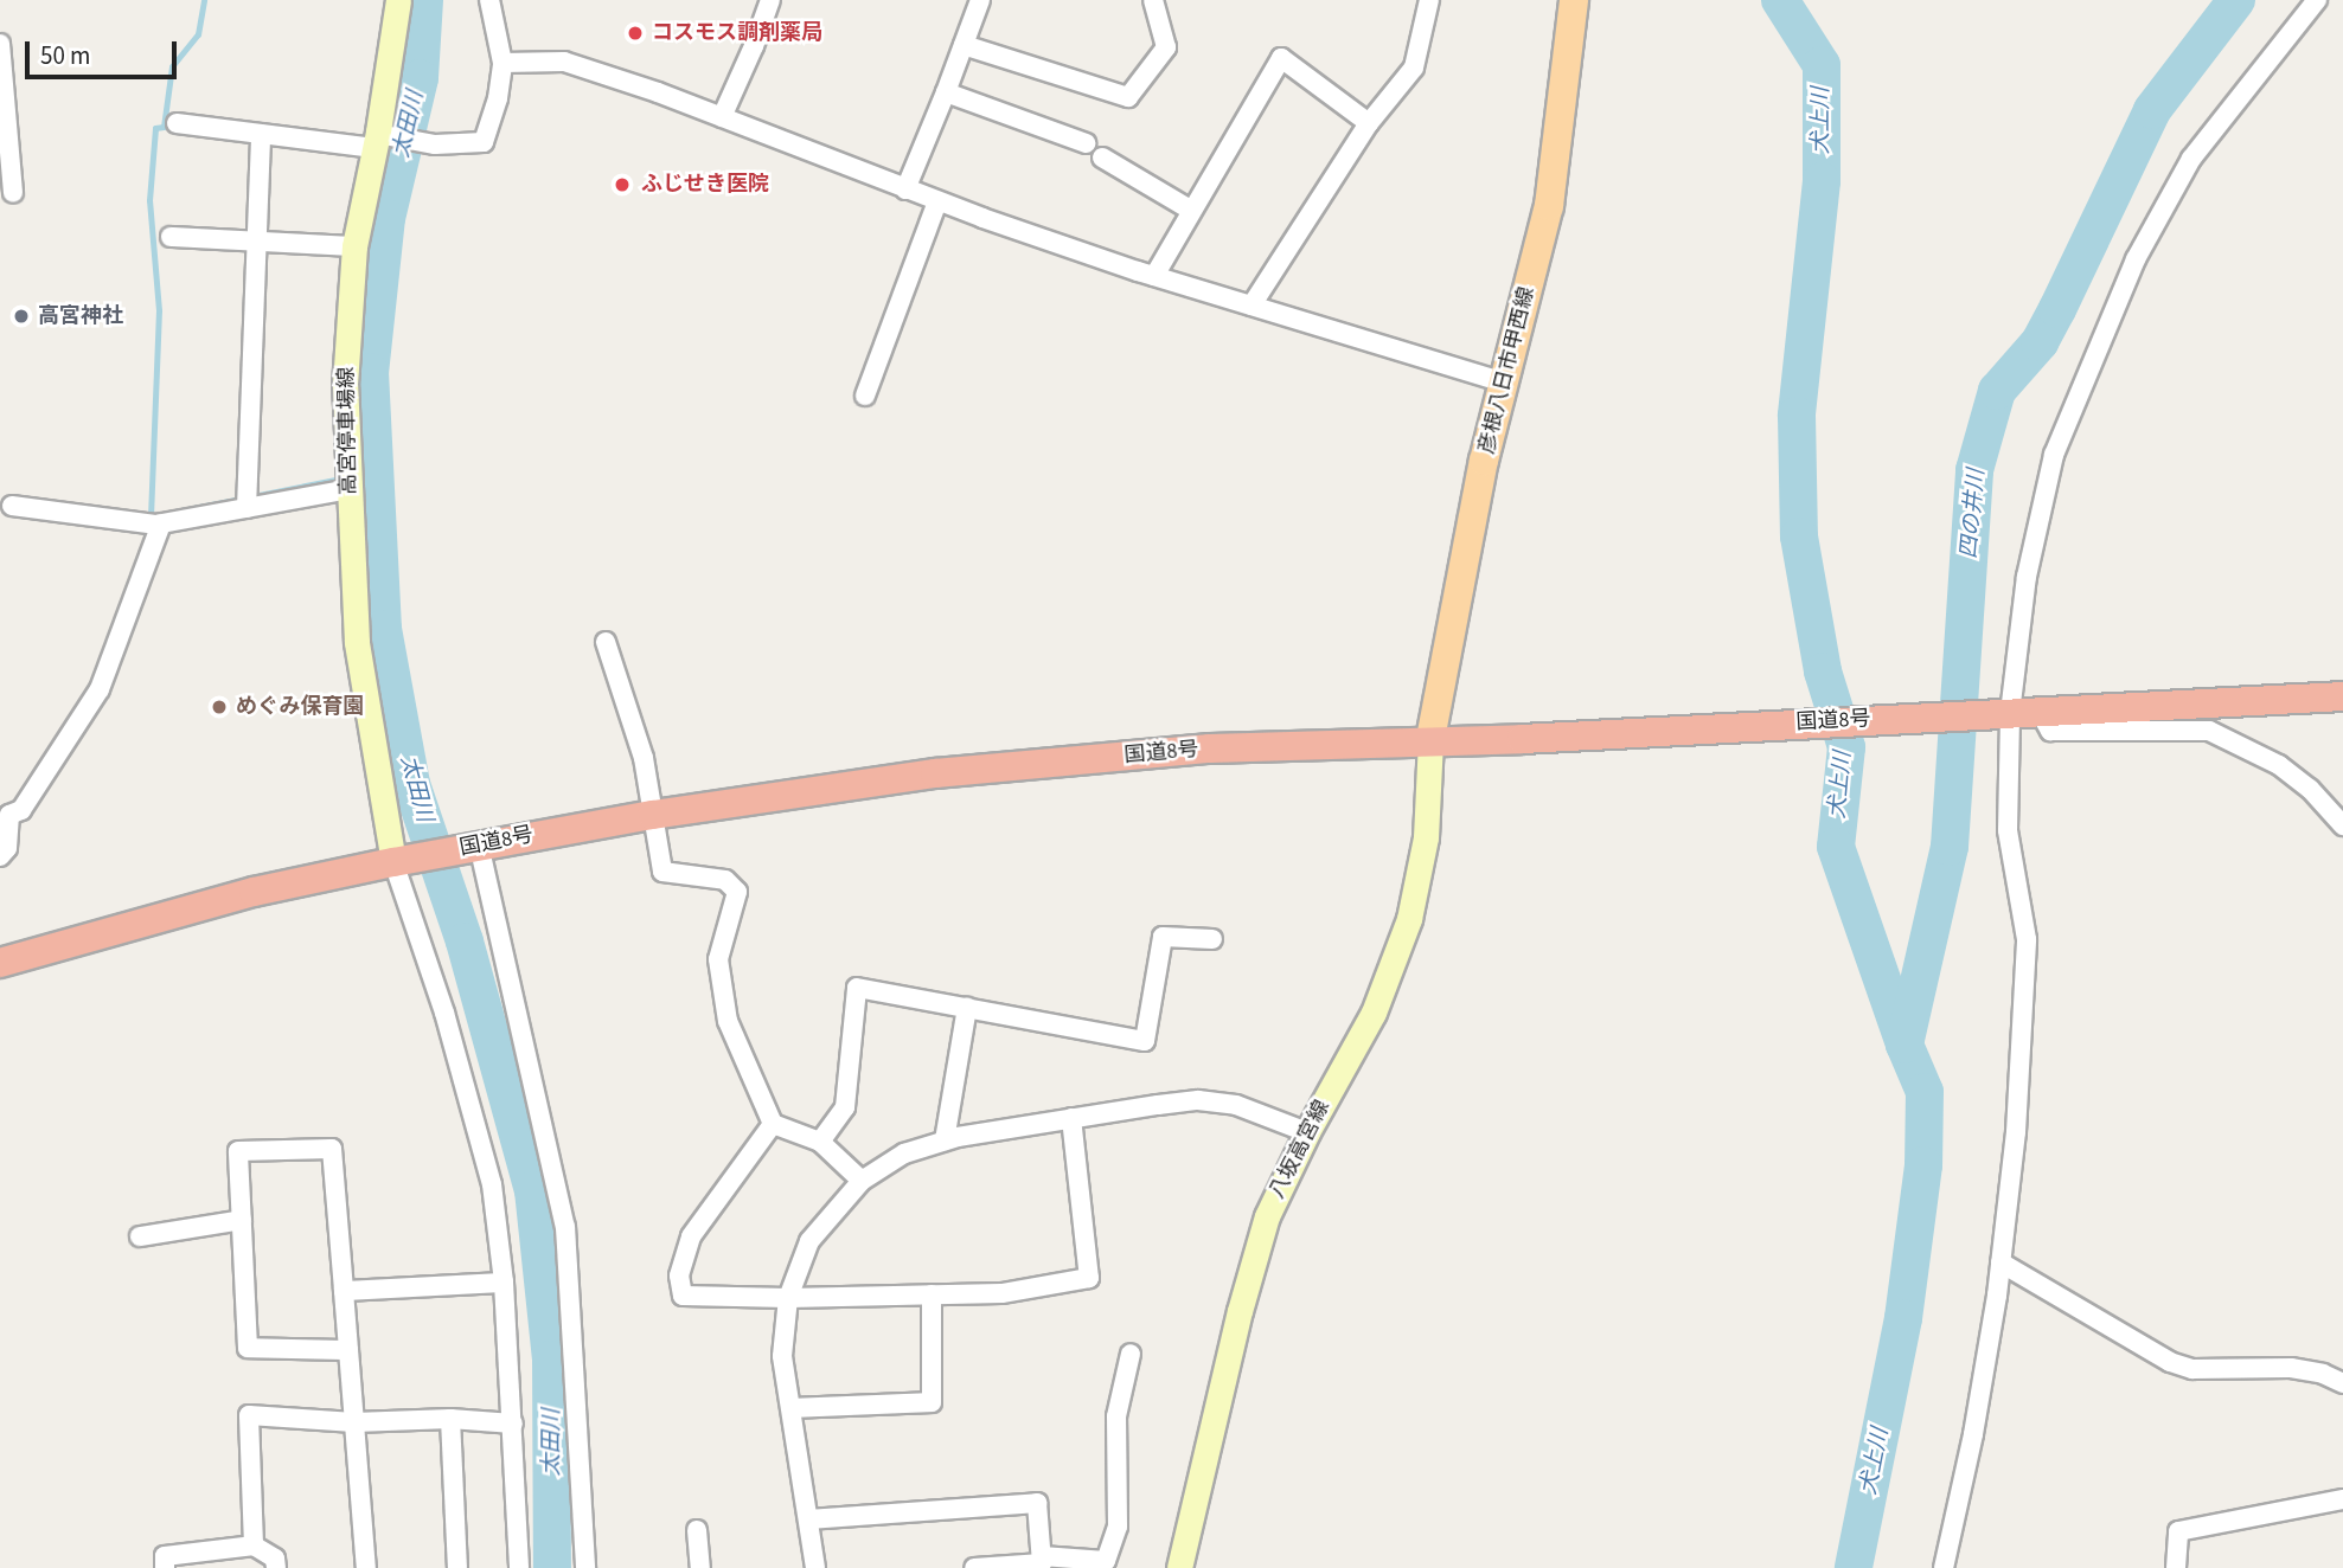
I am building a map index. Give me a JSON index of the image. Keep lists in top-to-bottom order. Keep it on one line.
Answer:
{"streets":{"highway":["国道8号"],"main road":["彦根八日市甲西線","高宮停車場線","八坂高宮線"]},"crossings":[["彦根八日市甲西線","国道8号"],["彦根八日市甲西線","八坂高宮線"],["高宮停車場線","国道8号"],["国道8号","八坂高宮線"]],"water":["犬上川","太田川","四の井川"],"places":["コスモス調剤薬局","ふじせき医院","高宮神社","めぐみ保育園"],"scale_bar":"50 m"}
